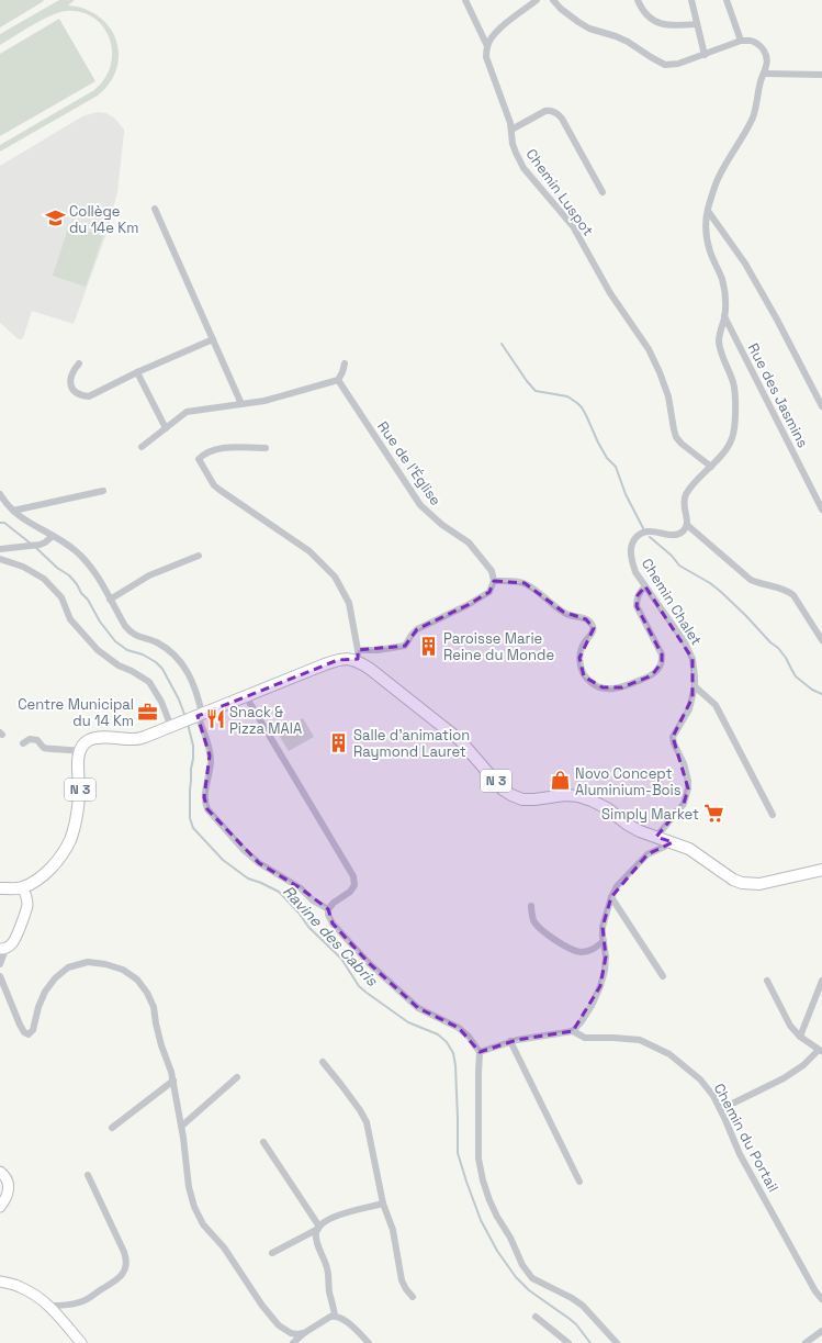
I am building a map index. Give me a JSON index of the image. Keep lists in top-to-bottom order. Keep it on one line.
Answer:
{"streets":{"main road":["N 3"],"street":["Chemin Luspot","Rue des Jasmins","Rue de l'Église","Chemin Chalet","Chemin du Portail"]},"crossings":[["Chemin Chalet","N 3"]],"water":["Ravine des Cabris"],"places":{"school or university":["Collège du 14e Km"],"building":["Paroisse Marie Reine du Monde","Salle d'animation Raymond Lauret"],"office":["Centre Municipal du 14 Km"],"restaurant":["Snack & Pizza MAIA"],"shop":["Novo Concept Aluminium-Bois"],"supermarket":["Simply Market"]}}
